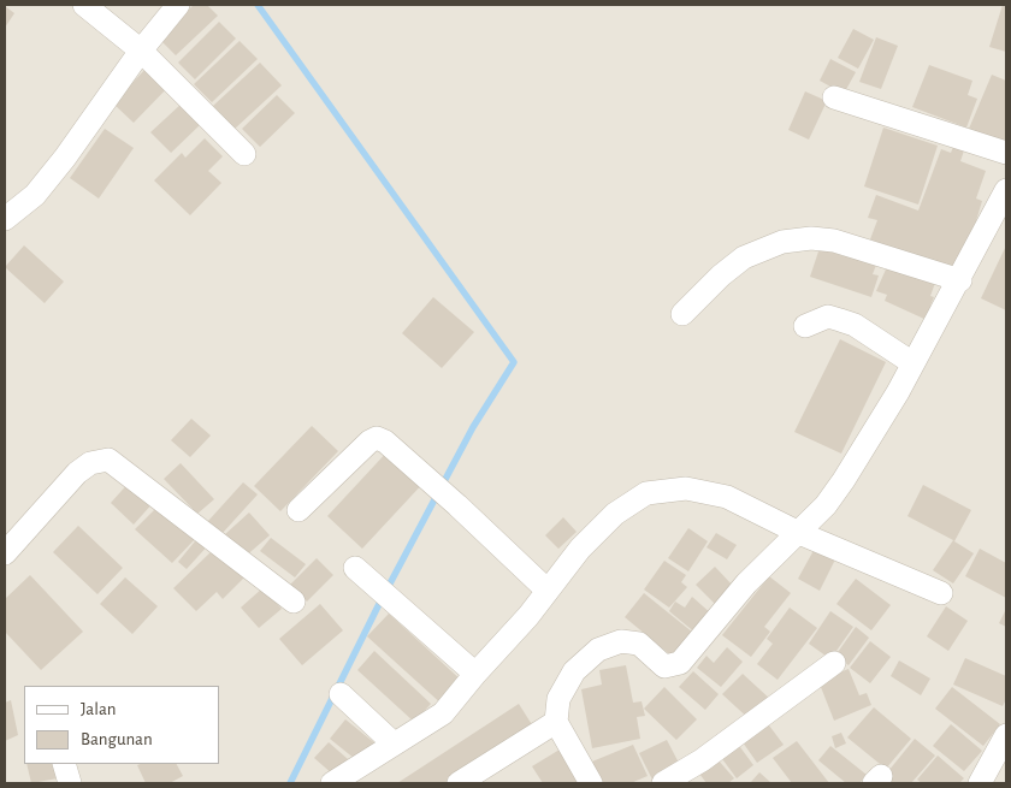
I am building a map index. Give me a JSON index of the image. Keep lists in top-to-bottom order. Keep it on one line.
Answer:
{"legend":["Jalan","Bangunan"]}
